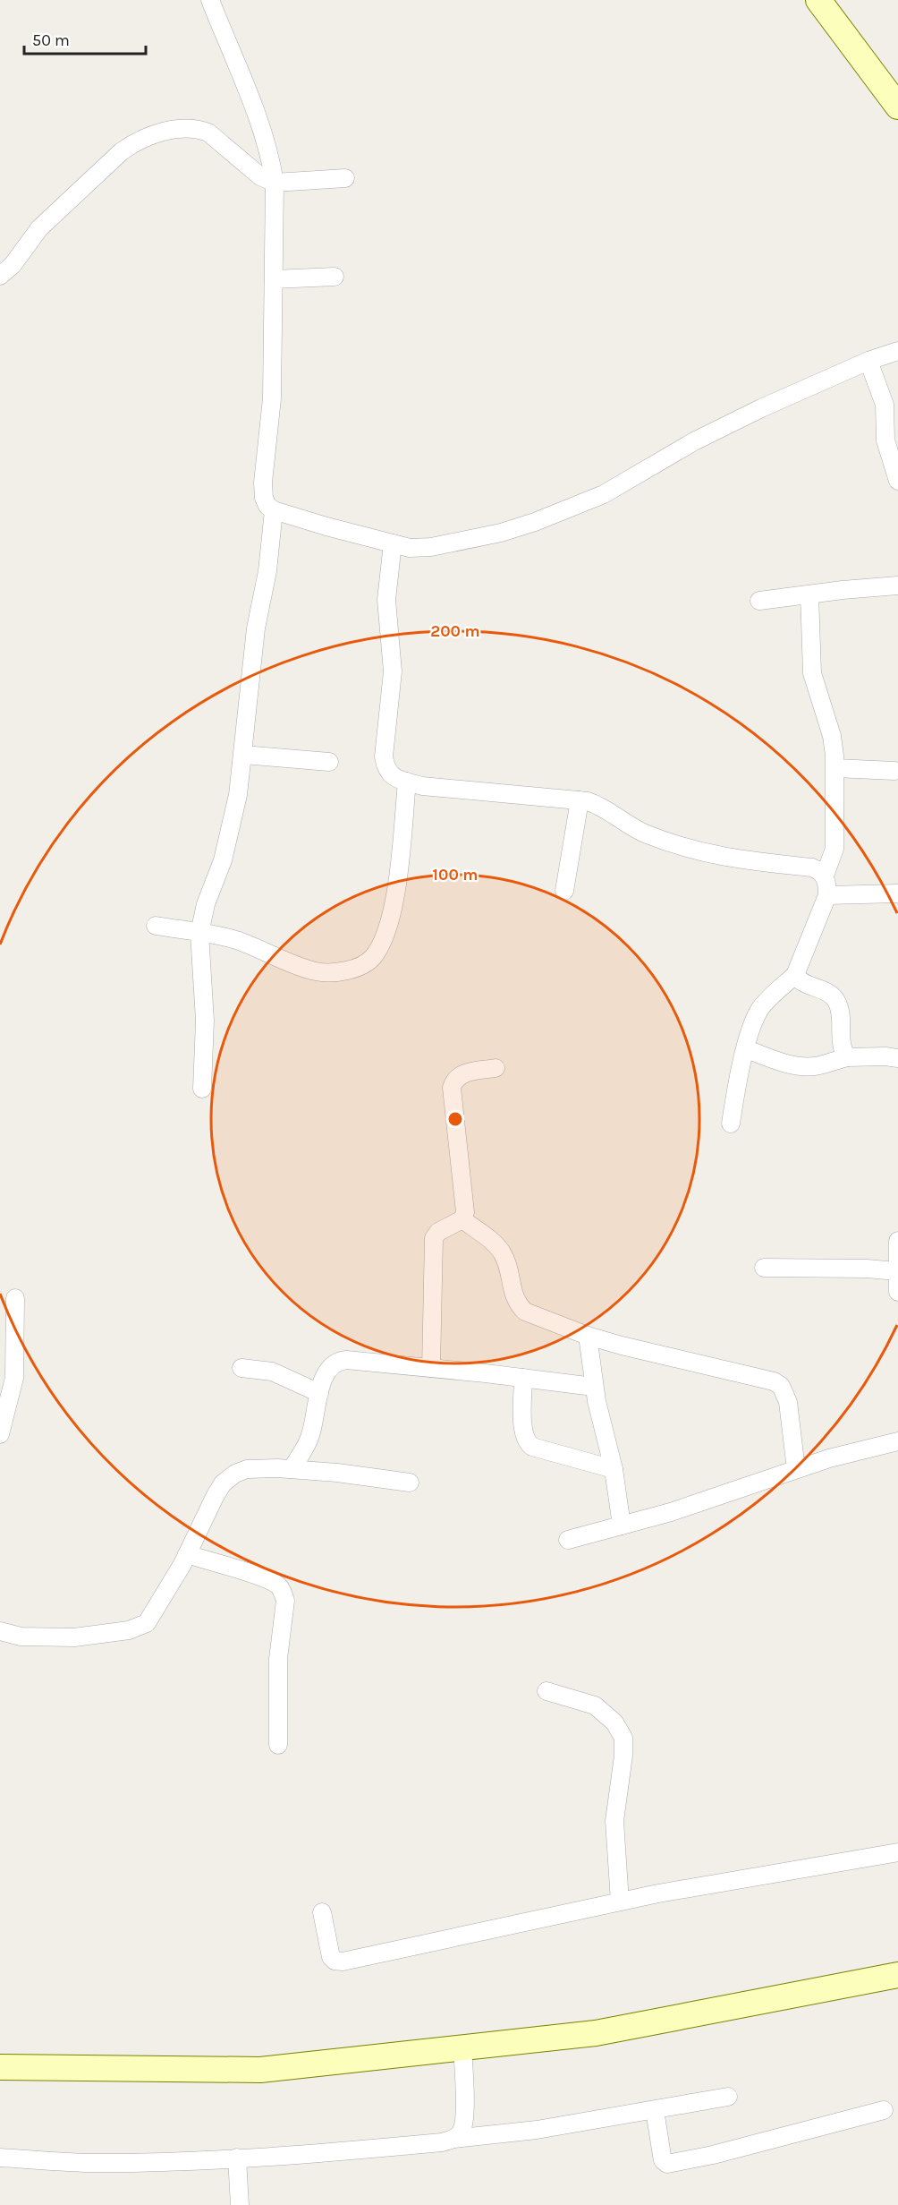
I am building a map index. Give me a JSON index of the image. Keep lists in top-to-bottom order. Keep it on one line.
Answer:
{"scale_bar":"50 m","rings":["200 m","100 m"]}
